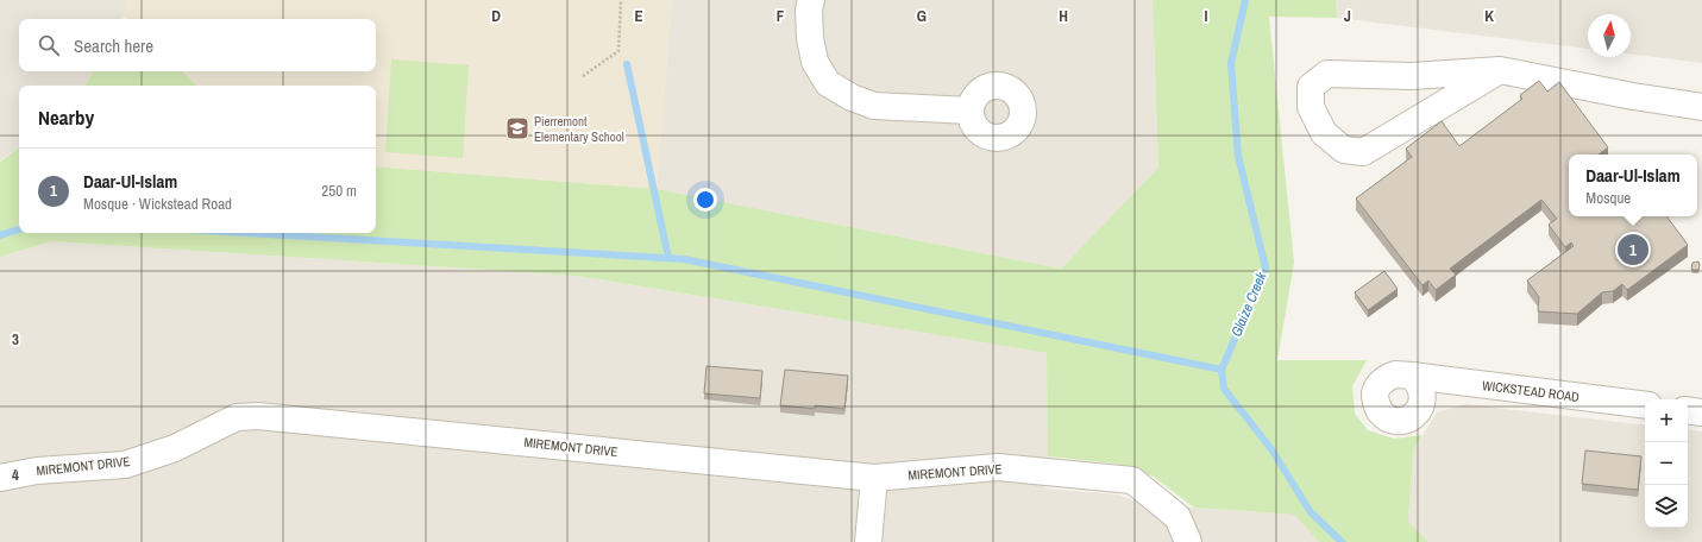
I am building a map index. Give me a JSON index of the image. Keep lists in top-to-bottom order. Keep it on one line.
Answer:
{"streets":{"street":["WICKSTEAD ROAD","MIREMONT DRIVE"]},"water":["Glaize Creek"],"places":{"school or university":["Pierremont Elementary School"]},"north":"top","page":{"search":"Search here","heading":"Nearby","list":[{"mark":"1","name":"Daar-Ul-Islam","note":"Mosque · Wickstead Road","value":"250 m"}],"popup":["Daar-Ul-Islam","Mosque"],"pins":"1","map_buttons":["+","−"]},"grid":{"columns":["D","E","F","G","H","I","J","K"],"rows":["3","4"]}}
